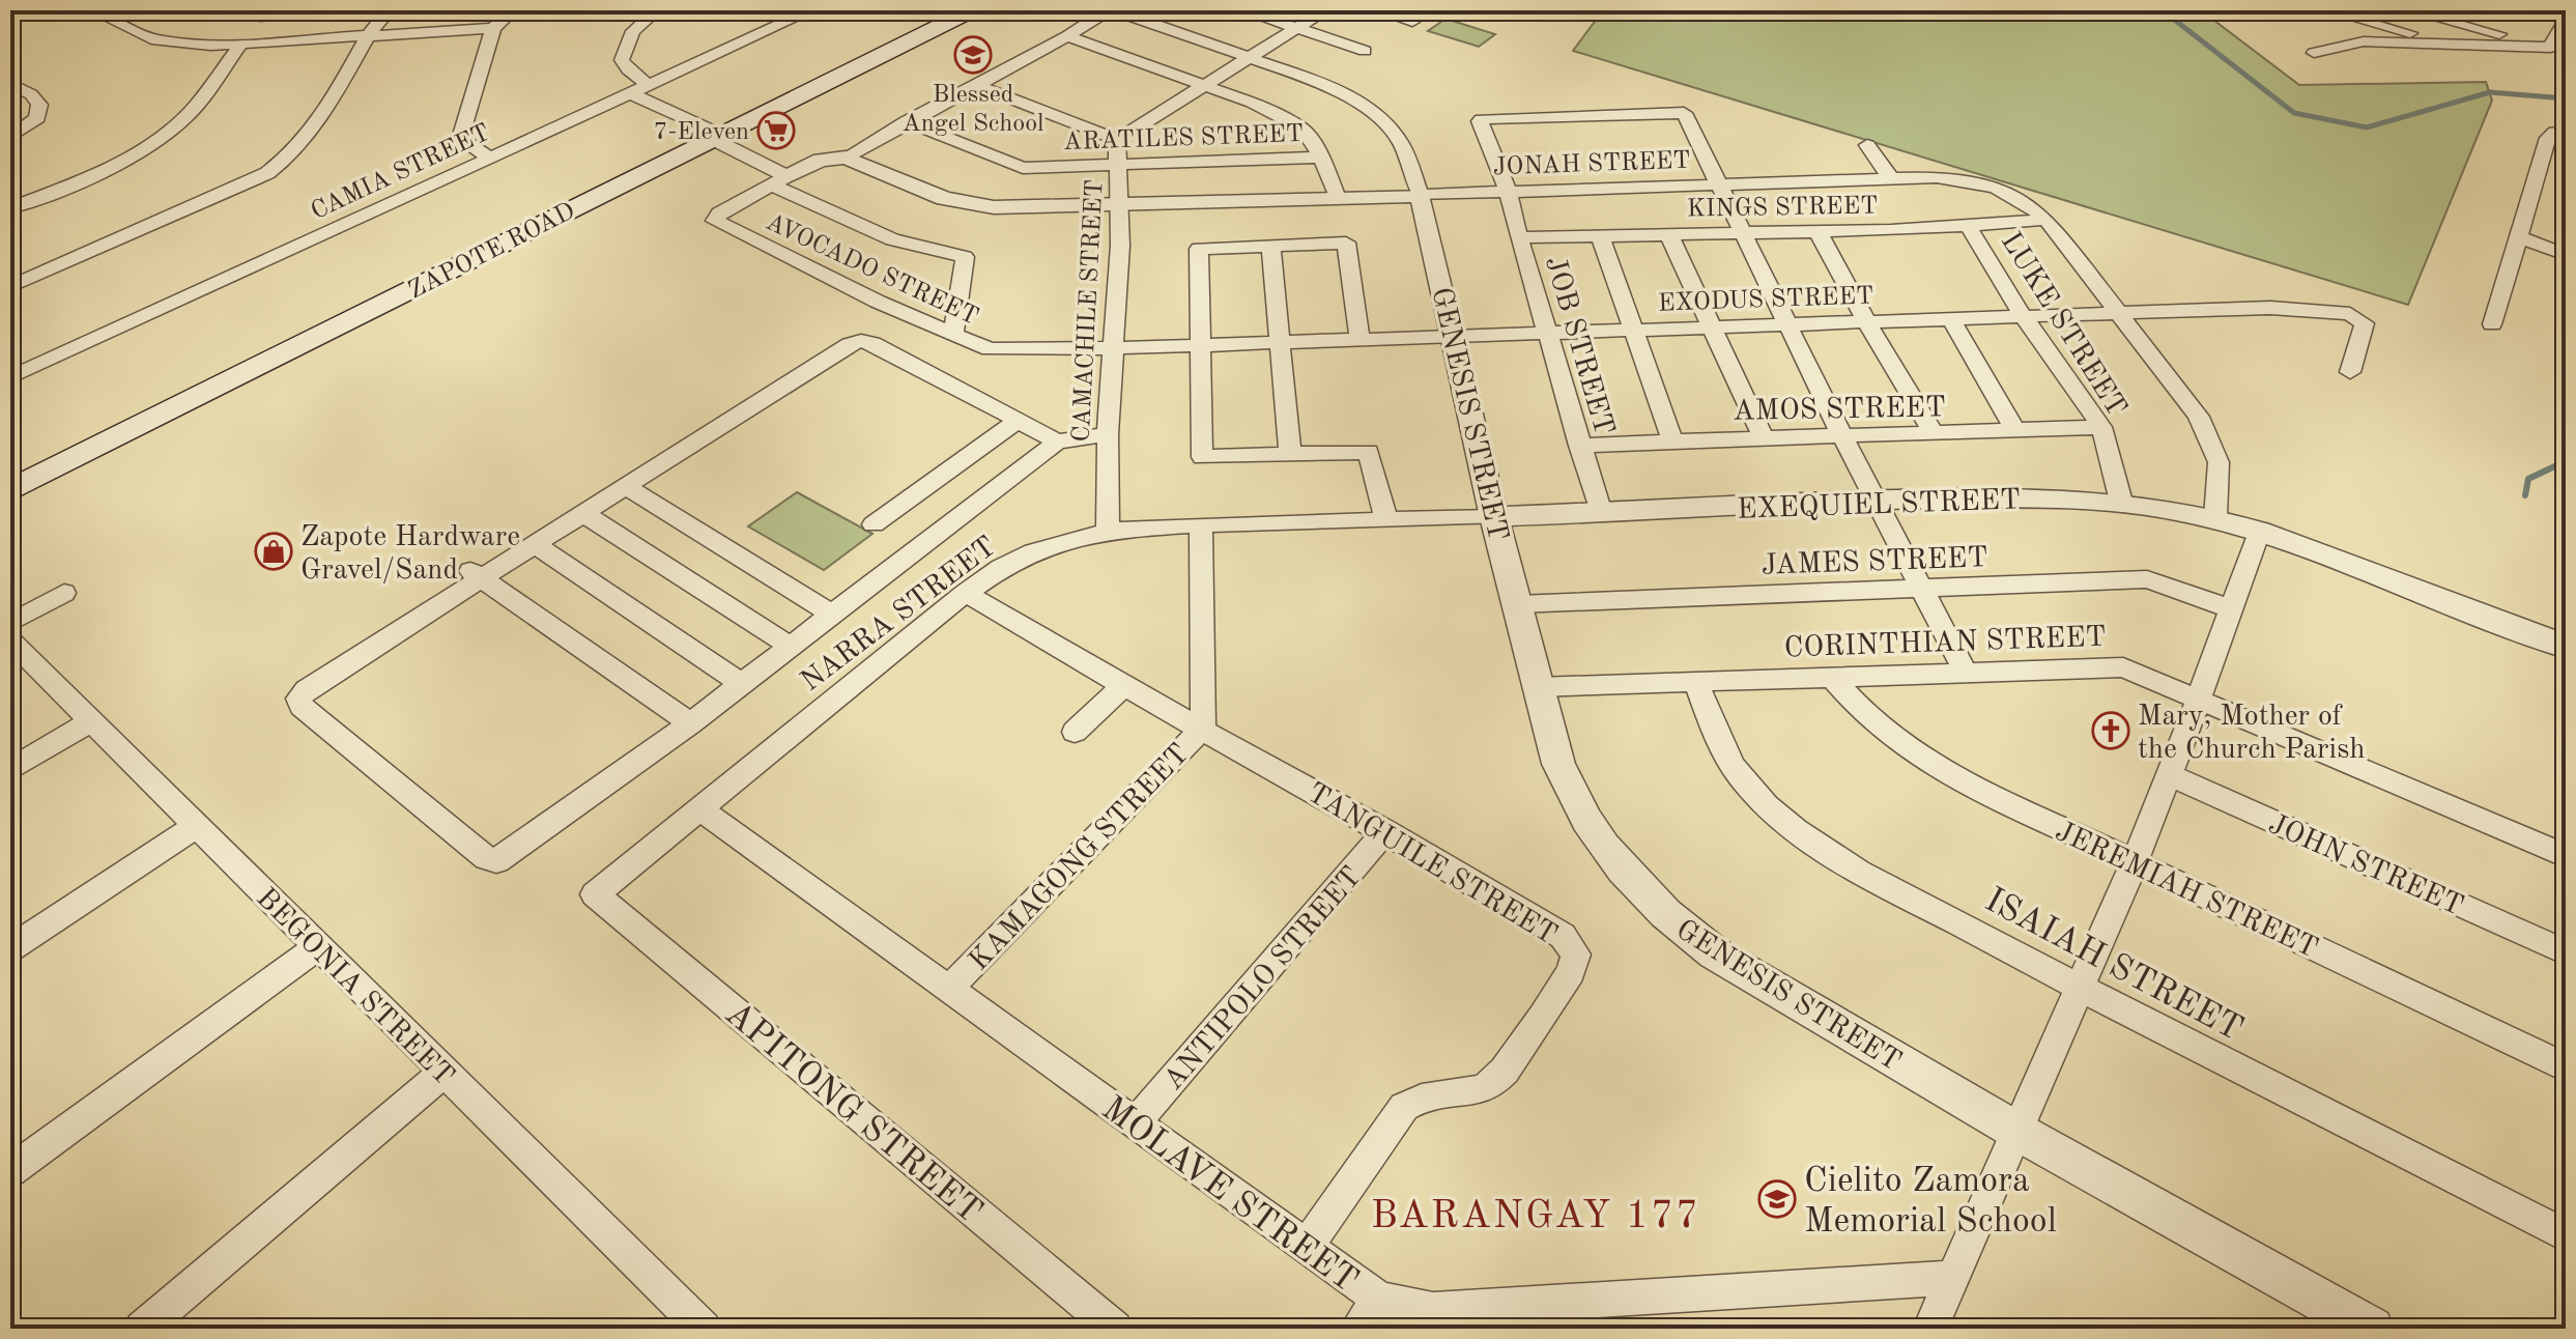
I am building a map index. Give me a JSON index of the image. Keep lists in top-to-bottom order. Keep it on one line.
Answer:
{"streets":{"main road":["ZAPOTE ROAD"],"street":["ARATILES STREET","JONAH STREET","CAMIA STREET","KINGS STREET","AVOCADO STREET","EXODUS STREET","CAMACHILE STREET","LUKE STREET","JOB STREET","AMOS STREET","GENESIS STREET","EXEQUIEL STREET","JAMES STREET","NARRA STREET","CORINTHIAN STREET","KAMAGONG STREET","TANGUILE STREET","JOHN STREET","JEREMIAH STREET","ISAIAH STREET","ANTIPOLO STREET","BEGONIA STREET","APITONG STREET","MOLAVE STREET"]},"crossings":[["ARATILES STREET","CAMACHILE STREET"],["JONAH STREET","KINGS STREET"],["JONAH STREET","EXODUS STREET"],["JONAH STREET","CAMACHILE STREET"],["JONAH STREET","JOB STREET"],["JONAH STREET","GENESIS STREET"],["JONAH STREET","EXEQUIEL STREET"],["KINGS STREET","LUKE STREET"],["KINGS STREET","JOB STREET"],["AVOCADO STREET","EXODUS STREET"],["AVOCADO STREET","CAMACHILE STREET"],["EXODUS STREET","CAMACHILE STREET"],["EXODUS STREET","LUKE STREET"],["EXODUS STREET","JOB STREET"],["EXODUS STREET","GENESIS STREET"],["CAMACHILE STREET","NARRA STREET"],["LUKE STREET","AMOS STREET"],["LUKE STREET","EXEQUIEL STREET"],["JOB STREET","AMOS STREET"],["JOB STREET","EXEQUIEL STREET"],["GENESIS STREET","EXEQUIEL STREET"],["GENESIS STREET","JAMES STREET"],["GENESIS STREET","NARRA STREET"],["GENESIS STREET","CORINTHIAN STREET"],["EXEQUIEL STREET","NARRA STREET"],["NARRA STREET","KAMAGONG STREET"],["NARRA STREET","TANGUILE STREET"],["NARRA STREET","APITONG STREET"],["NARRA STREET","MOLAVE STREET"],["CORINTHIAN STREET","JEREMIAH STREET"],["CORINTHIAN STREET","ISAIAH STREET"],["KAMAGONG STREET","TANGUILE STREET"],["KAMAGONG STREET","MOLAVE STREET"],["TANGUILE STREET","ANTIPOLO STREET"],["TANGUILE STREET","MOLAVE STREET"],["ANTIPOLO STREET","MOLAVE STREET"]],"districts":["BARANGAY 177"],"places":{"school or university":["Blessed Angel School","Cielito Zamora Memorial School"],"supermarket":["7-Eleven"],"shop":["Zapote Hardware Gravel/Sand"],"church":["Mary, Mother of the Church Parish"]}}
